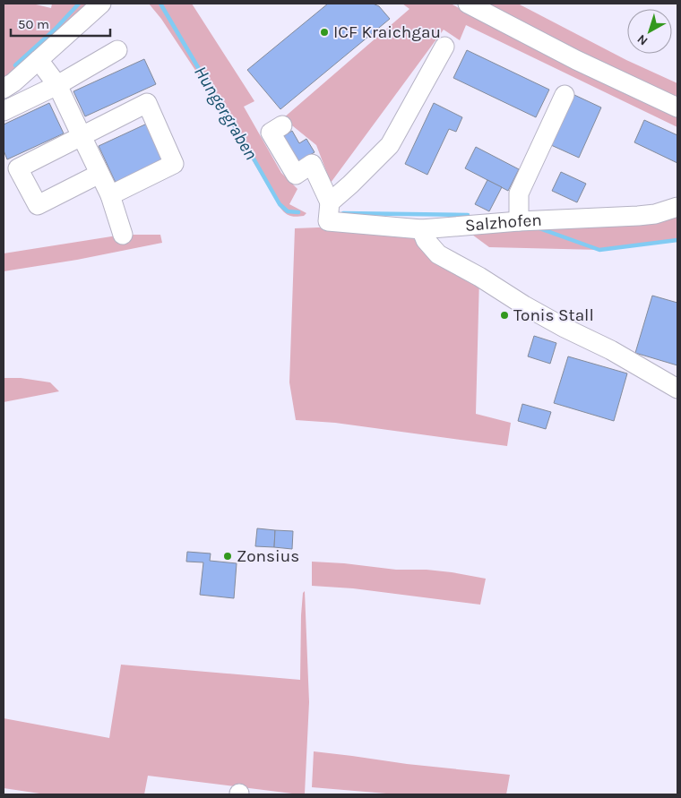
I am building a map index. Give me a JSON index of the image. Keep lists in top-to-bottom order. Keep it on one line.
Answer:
{"streets":{"street":["Salzhofen"]},"water":["Hungergraben"],"places":["ICF Kraichgau","Tonis Stall","Zonsius"],"scale_bar":"50 m","north":"bottom left"}
